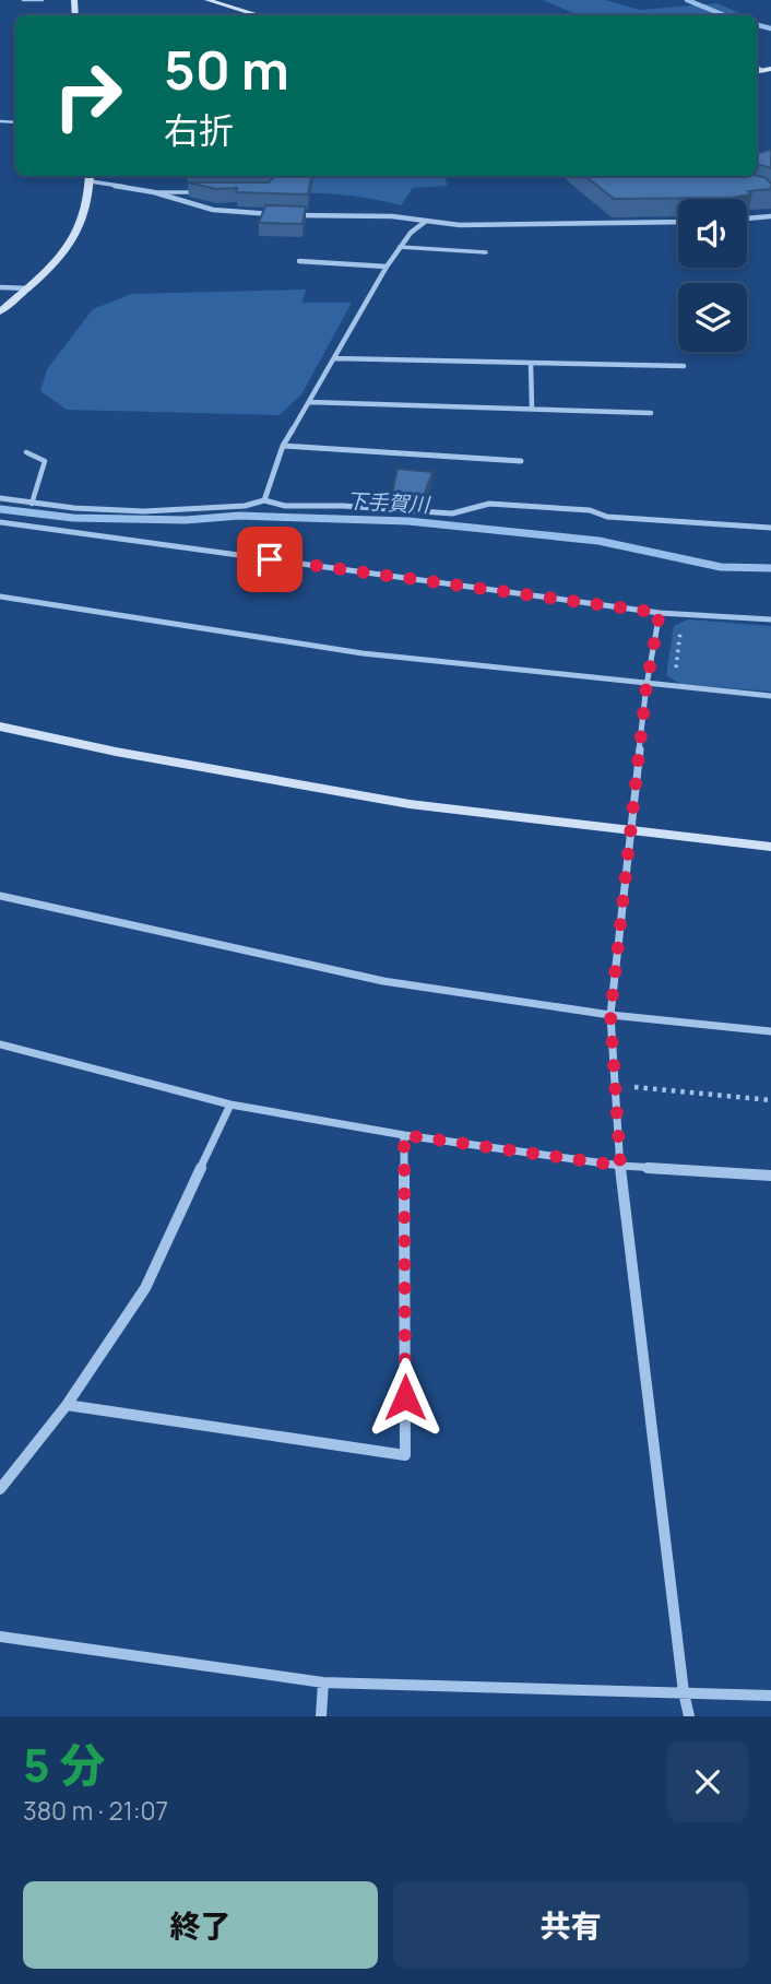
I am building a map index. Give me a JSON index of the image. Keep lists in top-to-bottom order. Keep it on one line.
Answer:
{"water":["下手賀川"],"page":{"turn":["50 m","右折"],"heading":["5 分","380 m · 21:07"],"buttons":["終了","共有"]}}
